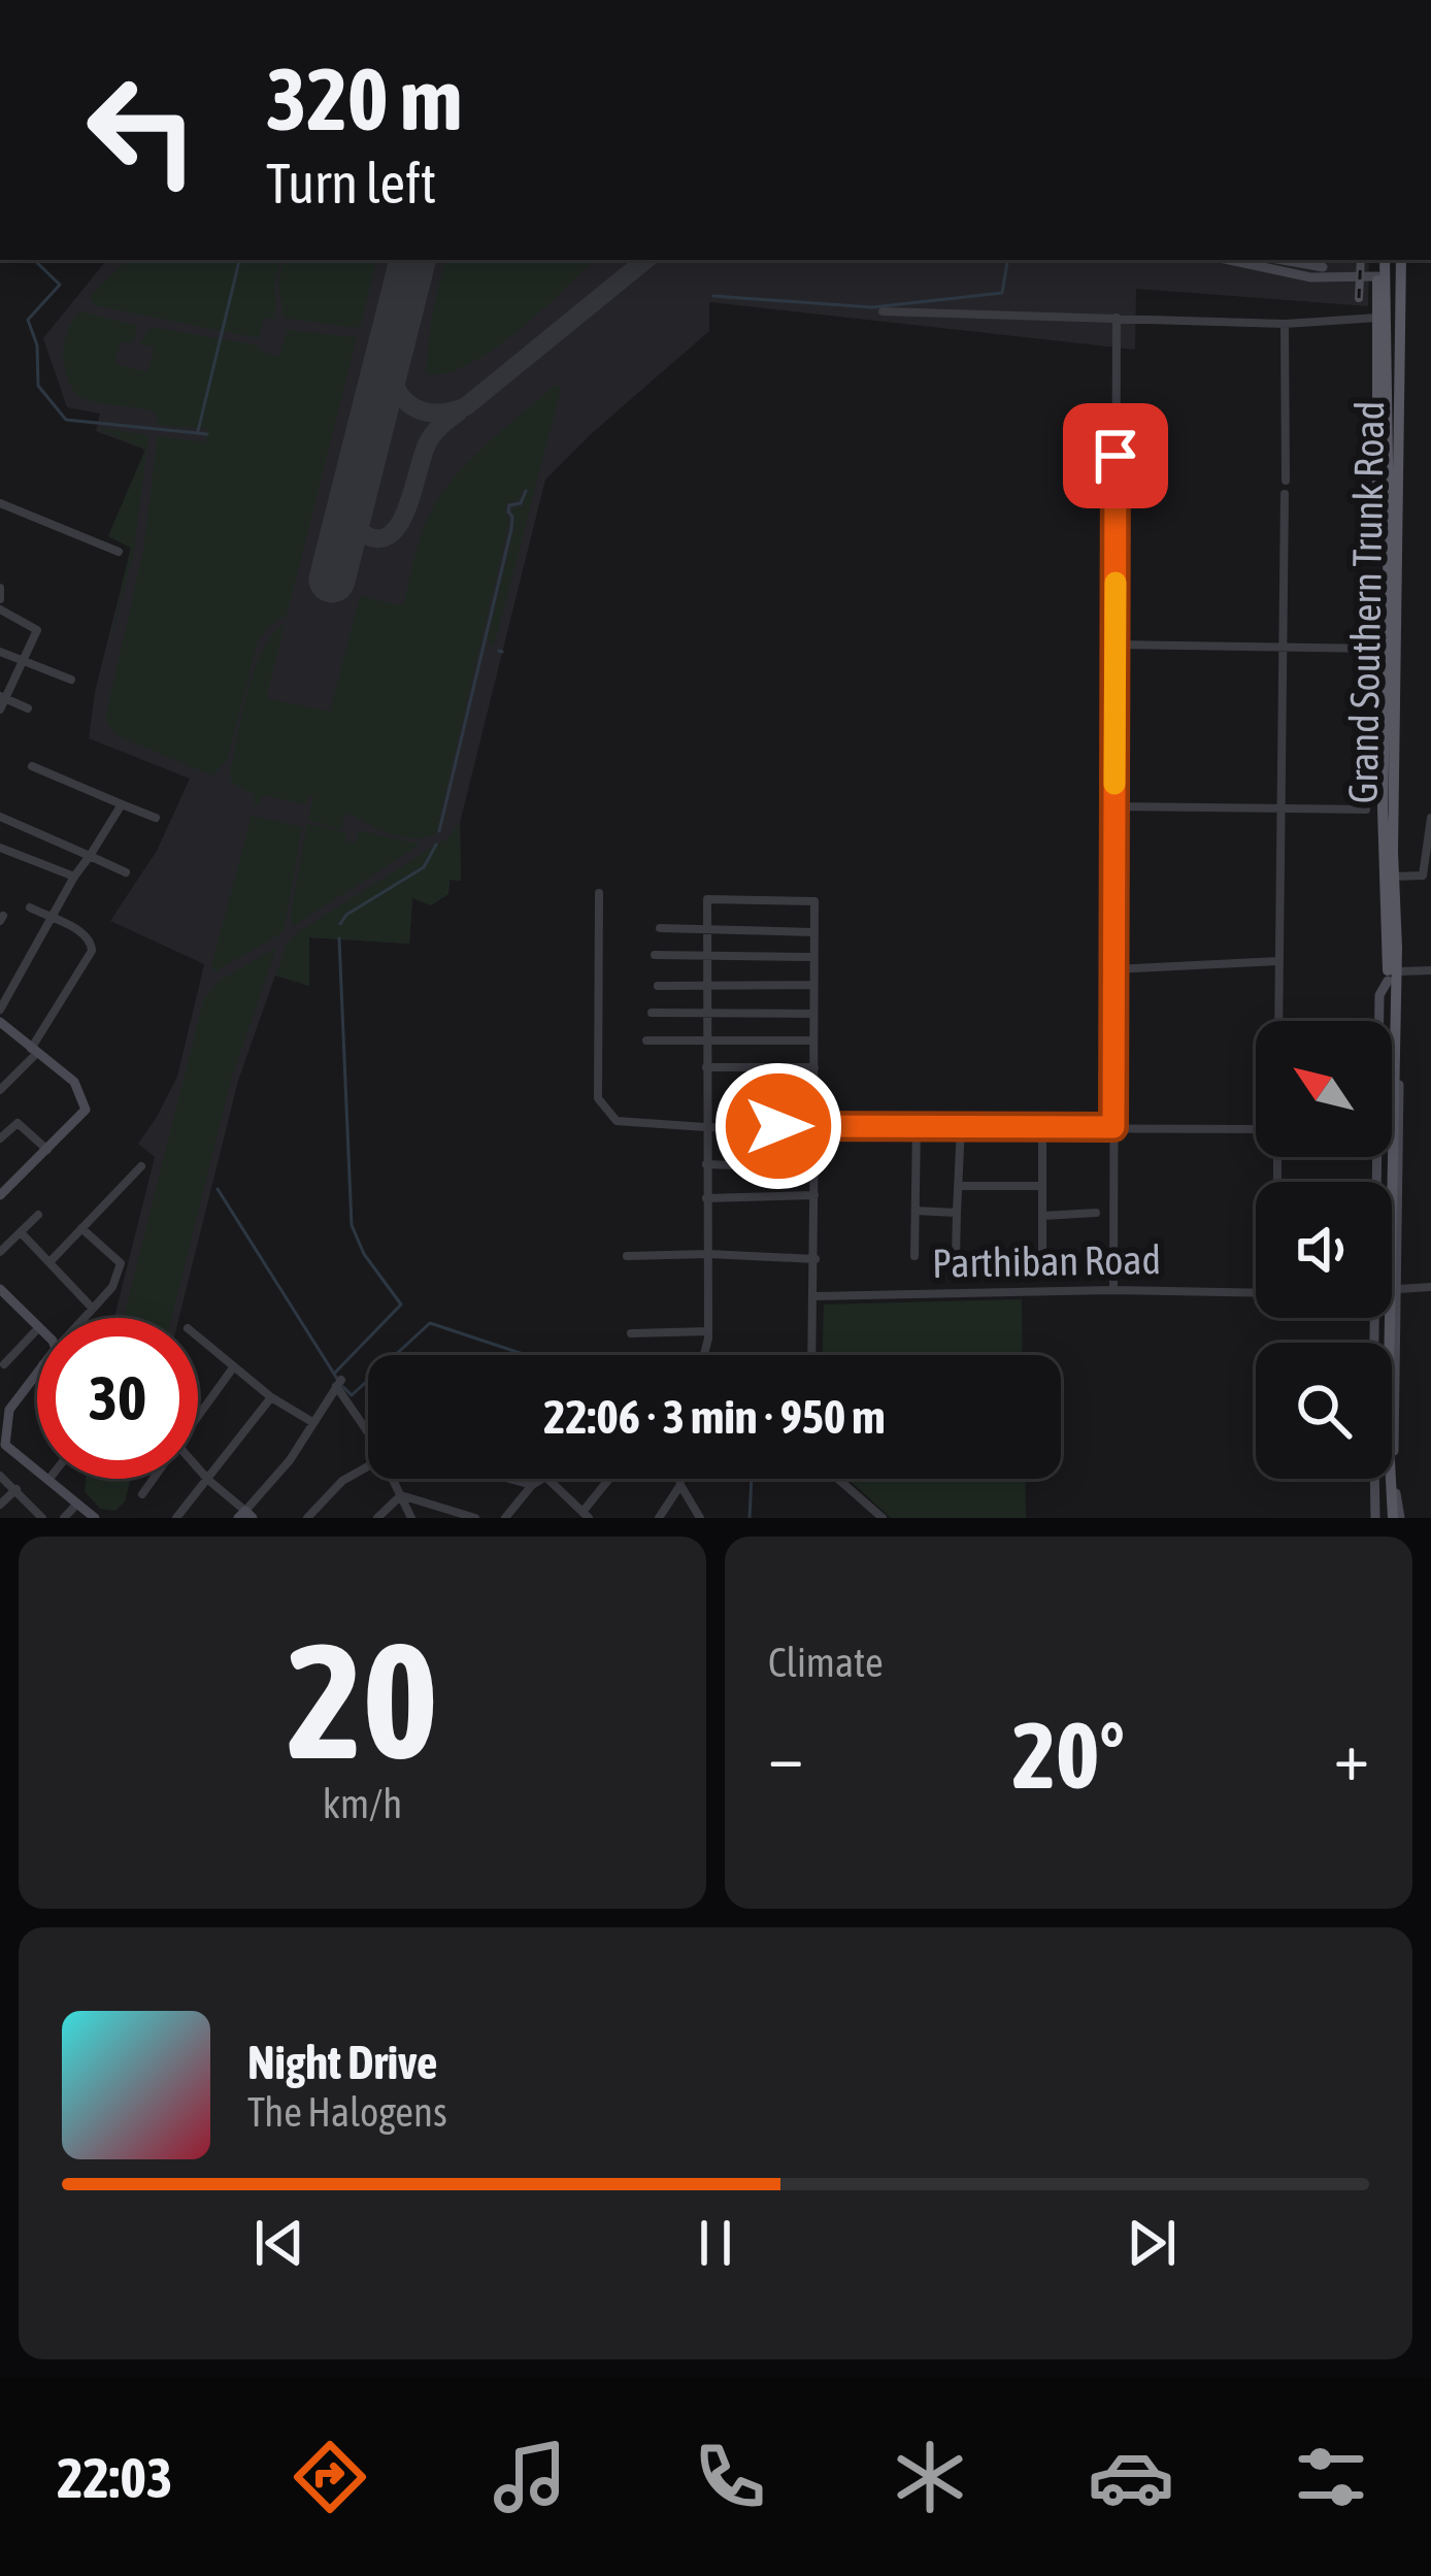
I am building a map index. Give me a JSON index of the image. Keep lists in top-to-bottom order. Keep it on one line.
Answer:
{"streets":{"main road":["Grand Southern Trunk Road"],"street":["Parthiban Road"]},"north":"top left","page":{"turn":["320 m","Turn left"],"limit":"30","trip":"22:06 · 3 min · 950 m","tile":[["20","km/h"],"Climate"],"heat":["−","20°","+"],"song":["Night Drive","The Halogens"],"tabs":"22:03"}}
